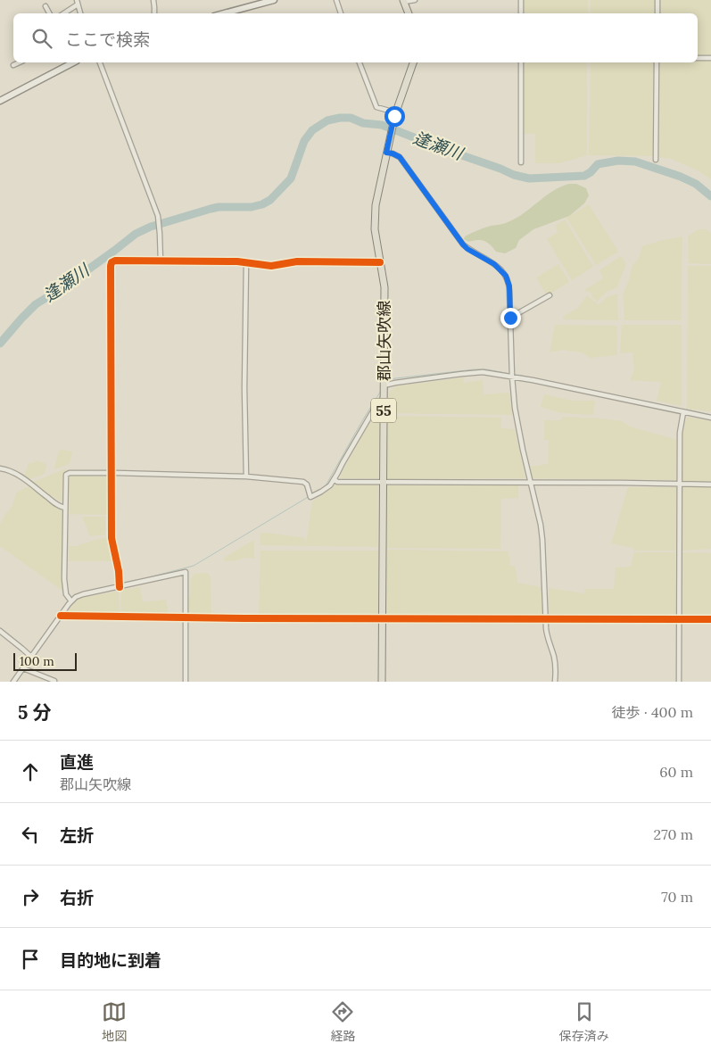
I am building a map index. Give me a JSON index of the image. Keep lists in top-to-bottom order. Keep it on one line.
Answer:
{"streets":{"main road":["郡山矢吹線","55"]},"water":["逢瀬川"],"scale_bar":"100 m","page":{"search":"ここで検索","scale":"100 m","heading":["5 分","徒歩 · 400 m"],"list":[["直進","郡山矢吹線","60 m"],["左折","270 m"],["右折","70 m"],"目的地に到着"],"nav":["地図","経路","保存済み"]}}
